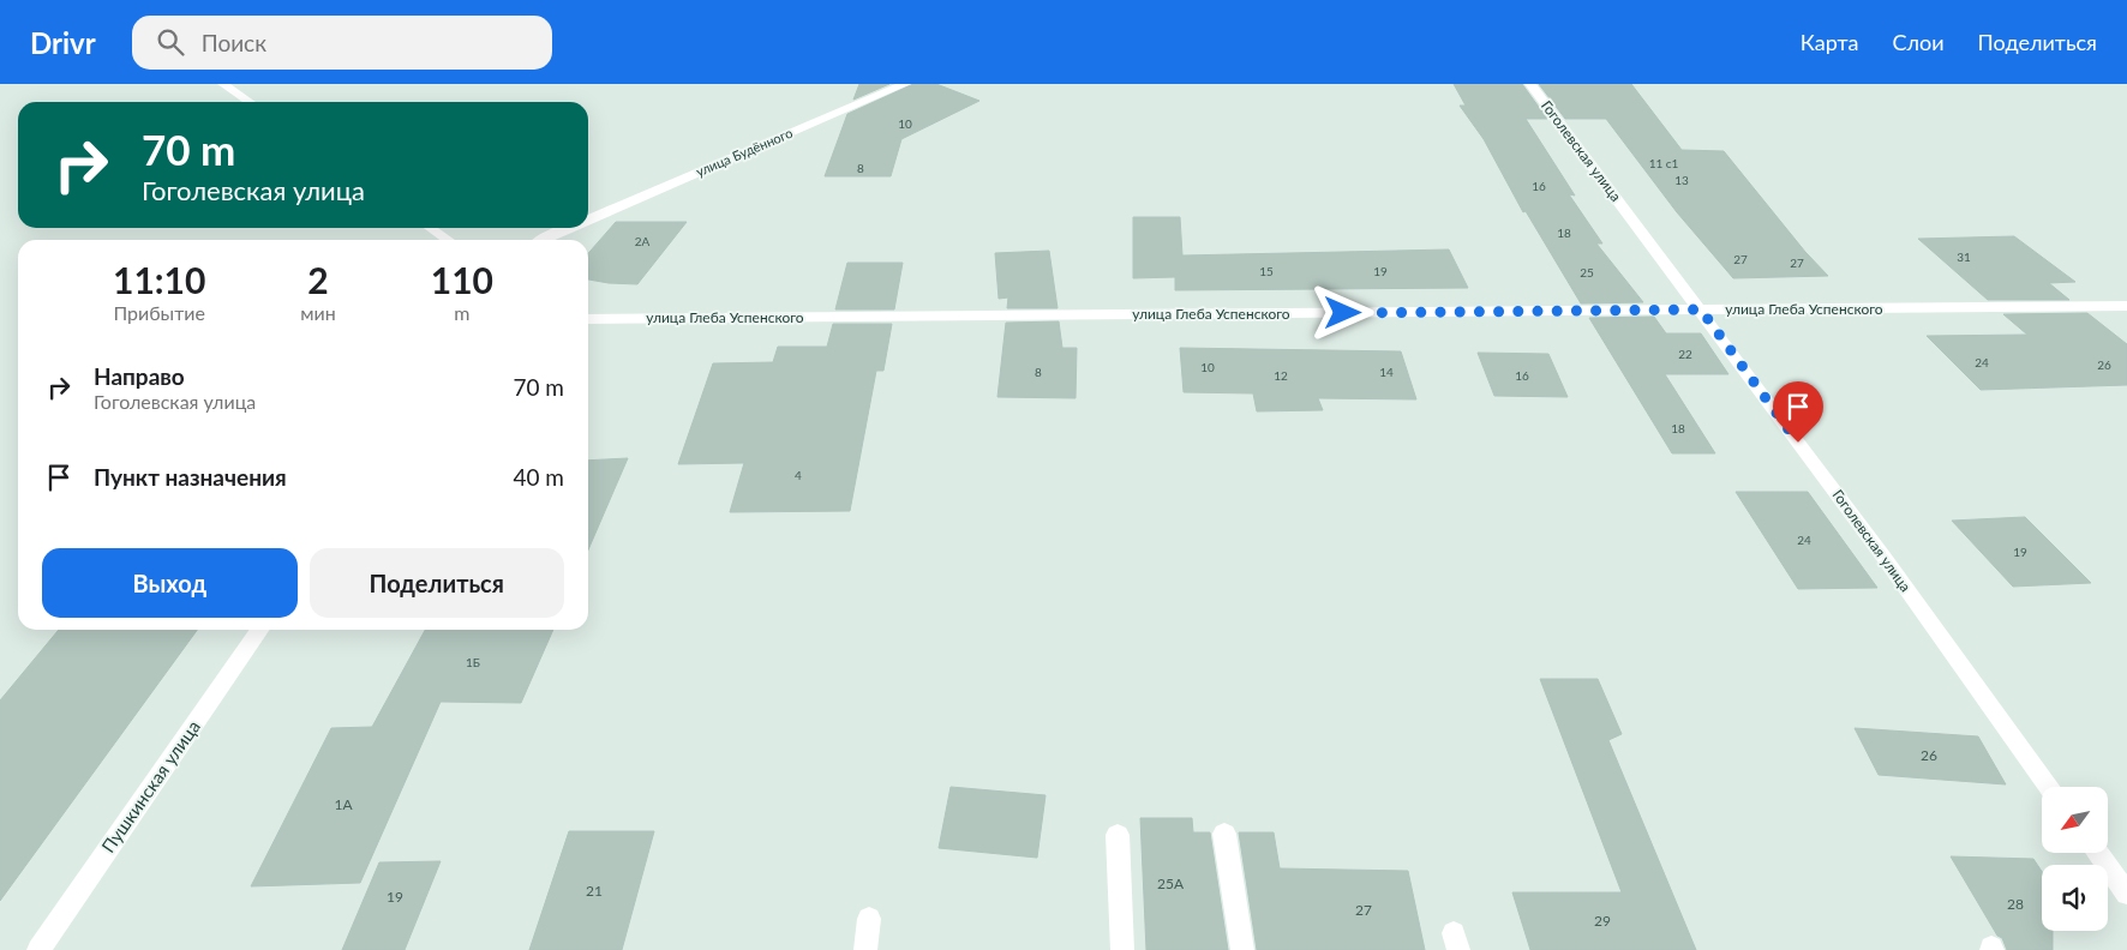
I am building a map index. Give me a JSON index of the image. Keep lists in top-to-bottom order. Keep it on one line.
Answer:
{"streets":{"street":["Гоголевская улица","улица Будённого","улица Глеба Успенского","Пушкинская улица"]},"crossings":[["Гоголевская улица","улица Глеба Успенского"]],"house_numbers":["10","11 с1","8","13","16","18","2А","31","27","27","15","19","25","22","24","26","10","8","14","12","16","18","4","24","19","1Б","26","1А","25А","21","19","28","27","29"],"north":"bottom left","page":{"header":"Drivr","search":"Поиск","nav":["Карта","Слои","Поделиться"],"turn":["70 m","Гоголевская улица"],"eta":["11:10","Прибытие","2","мин","110","m"],"list":[{"name":"Направо","note":"Гоголевская улица","value":"70 m"},{"name":"Пункт назначения","value":"40 m"}],"buttons":["Выход","Поделиться"]}}
